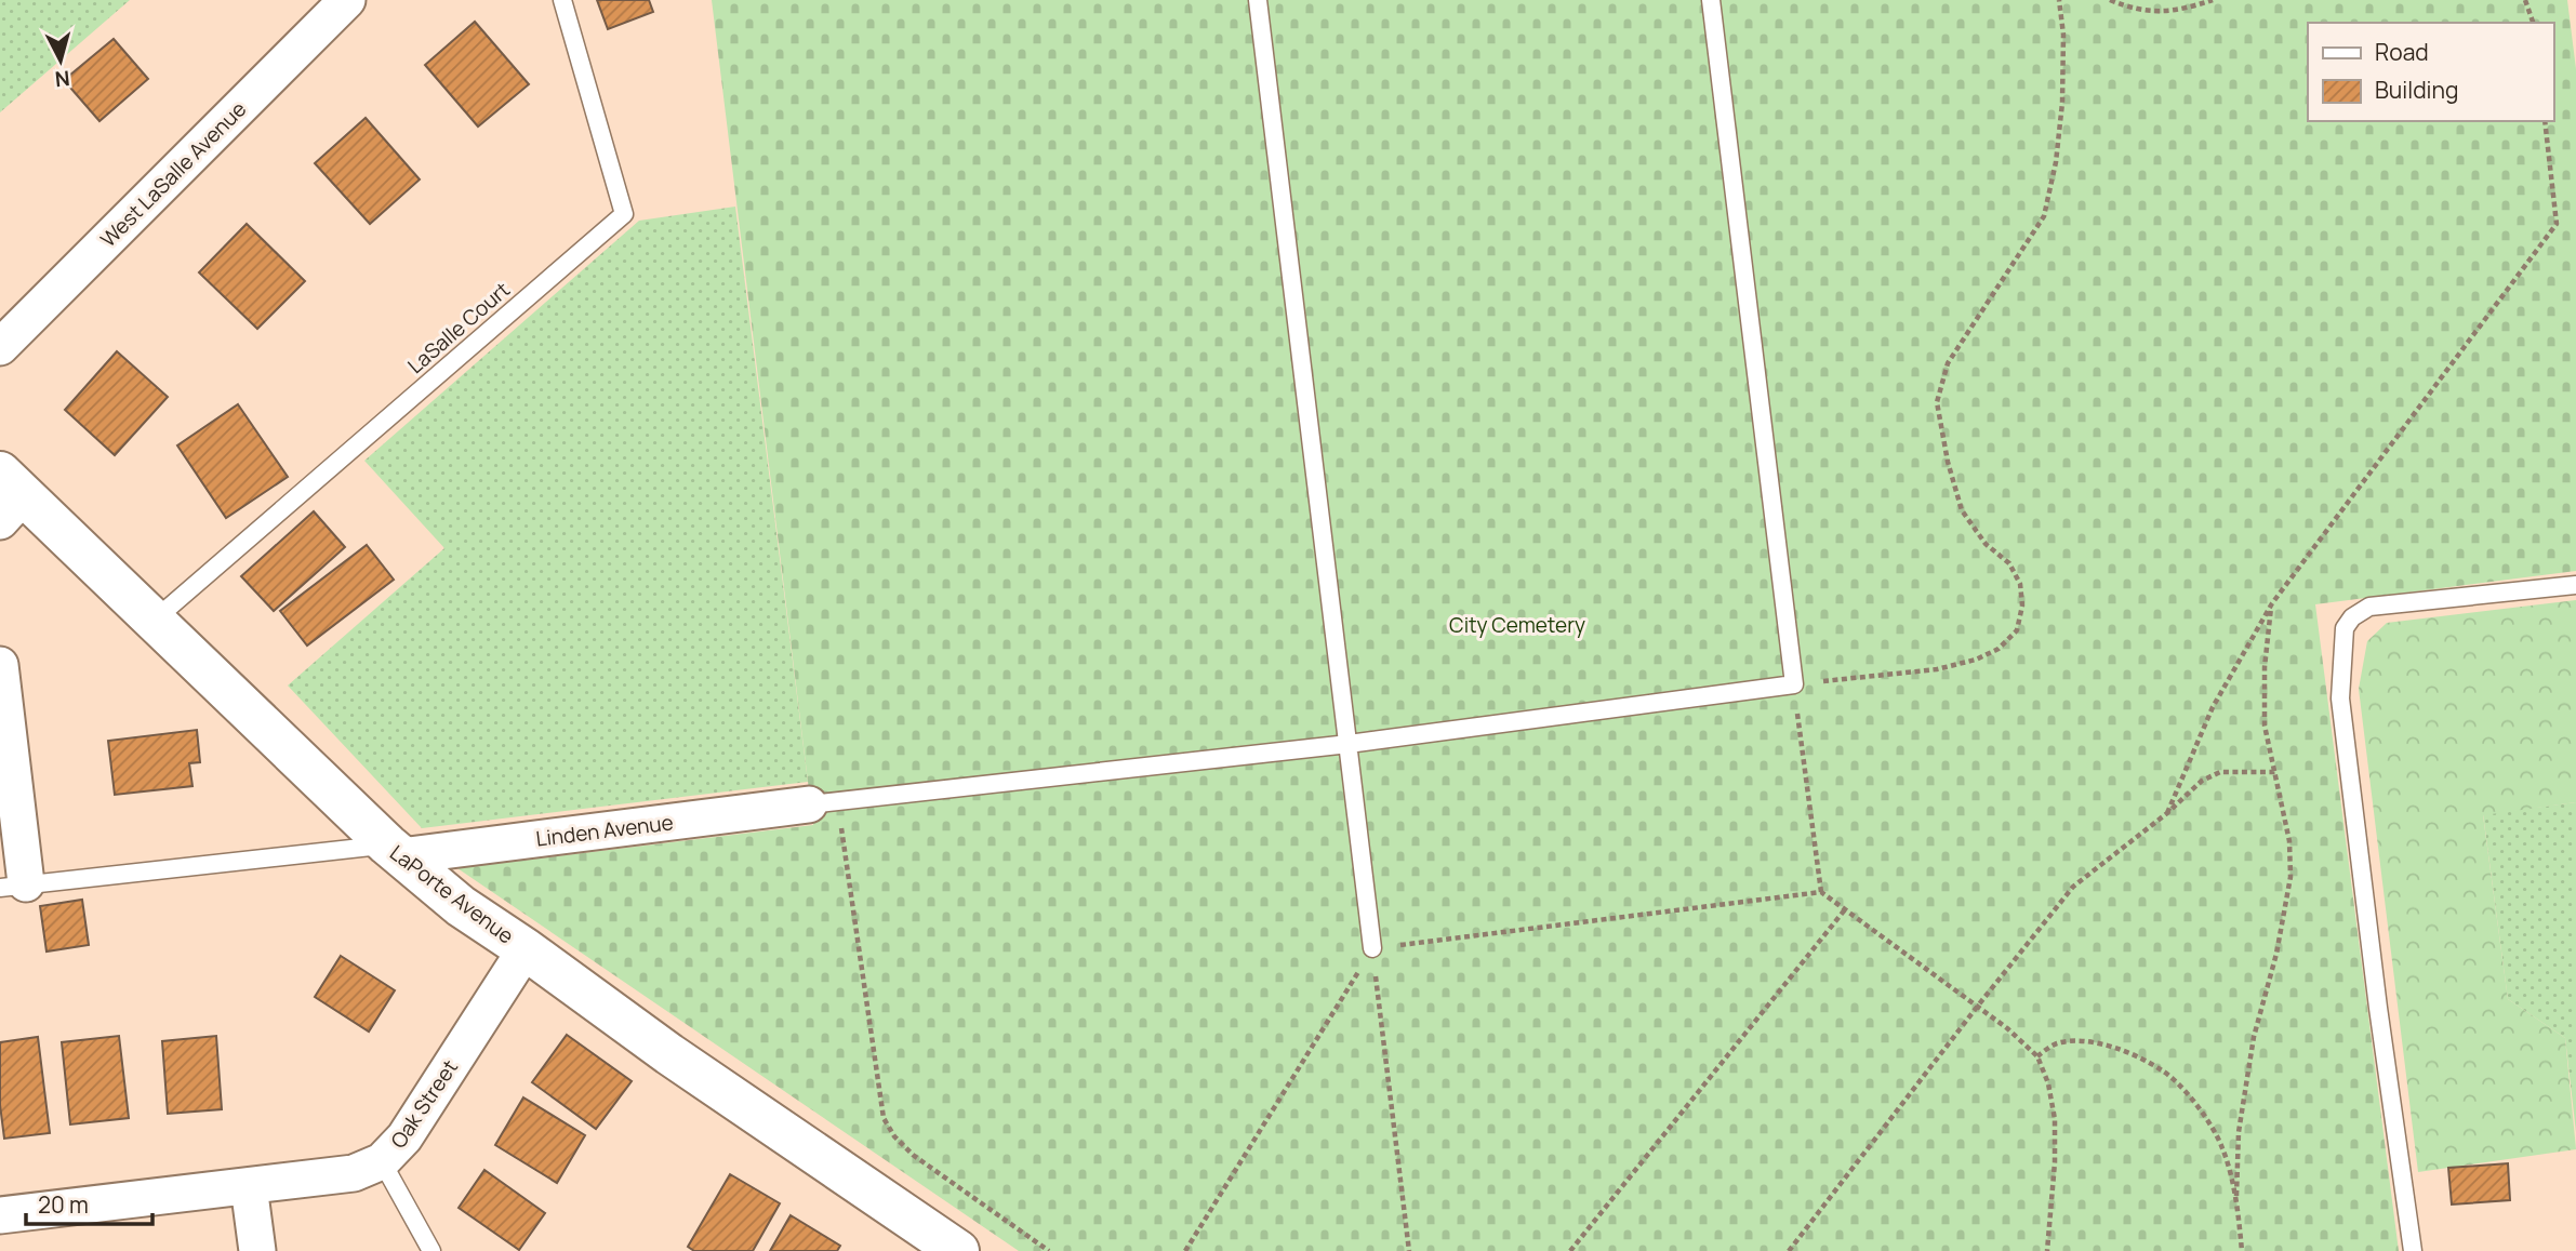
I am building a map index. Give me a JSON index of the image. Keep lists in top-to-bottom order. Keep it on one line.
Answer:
{"streets":{"street":["West LaSalle Avenue","Linden Avenue","LaPorte Avenue","Oak Street"],"lane":["LaSalle Court"]},"crossings":[["LaSalle Court","LaPorte Avenue"],["Linden Avenue","LaPorte Avenue"],["LaPorte Avenue","Oak Street"]],"parks":["City Cemetery"],"legend":["Road","Building"],"scale_bar":"20 m","north":"bottom"}
